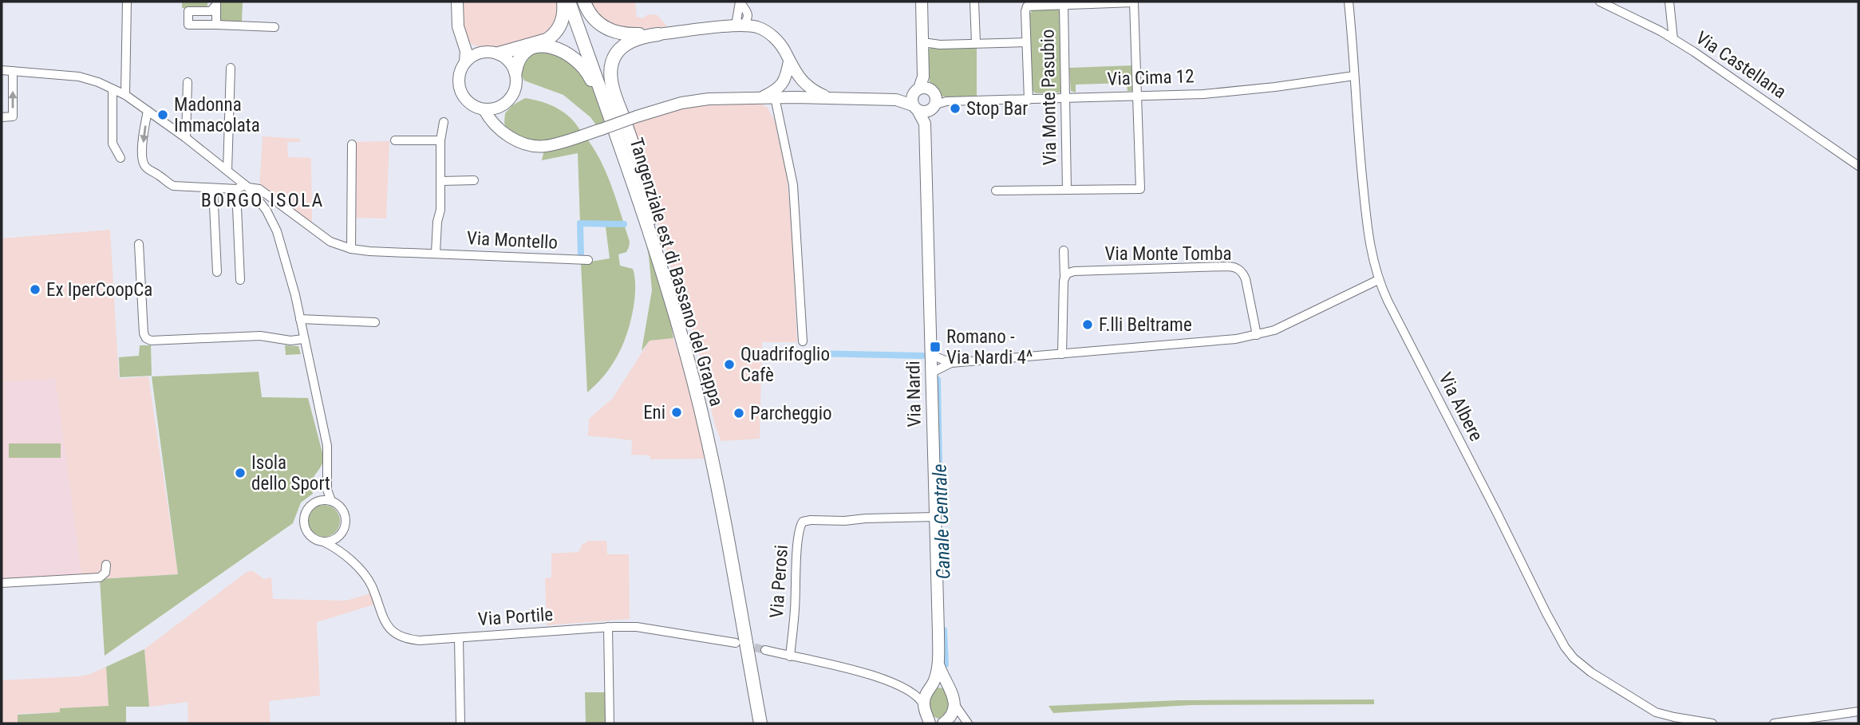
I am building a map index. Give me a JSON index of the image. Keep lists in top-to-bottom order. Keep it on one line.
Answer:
{"streets":{"highway":["Tangenziale est di Bassano del Grappa"],"main road":["Via Nardi"],"street":["Via Castellana","Via Cima 12","Via Monte Pasubio","Via Montello","Via Monte Tomba","Via Albere","Via Perosi","Via Portile"]},"crossings":[["Via Cima 12","Via Monte Pasubio"],["Via Cima 12","Via Nardi"],["Via Cima 12","Via Albere"],["Via Nardi","Via Perosi"]],"districts":["BORGO ISOLA"],"water":["Canale Centrale"],"places":{"other":["Stop Bar","Madonna Immacolata","Ex IperCoopCa","F.lli Beltrame","Quadrifoglio Cafè","Eni","Parcheggio","Isola dello Sport"],"transit":["Romano - Via Nardi 4^"]}}
